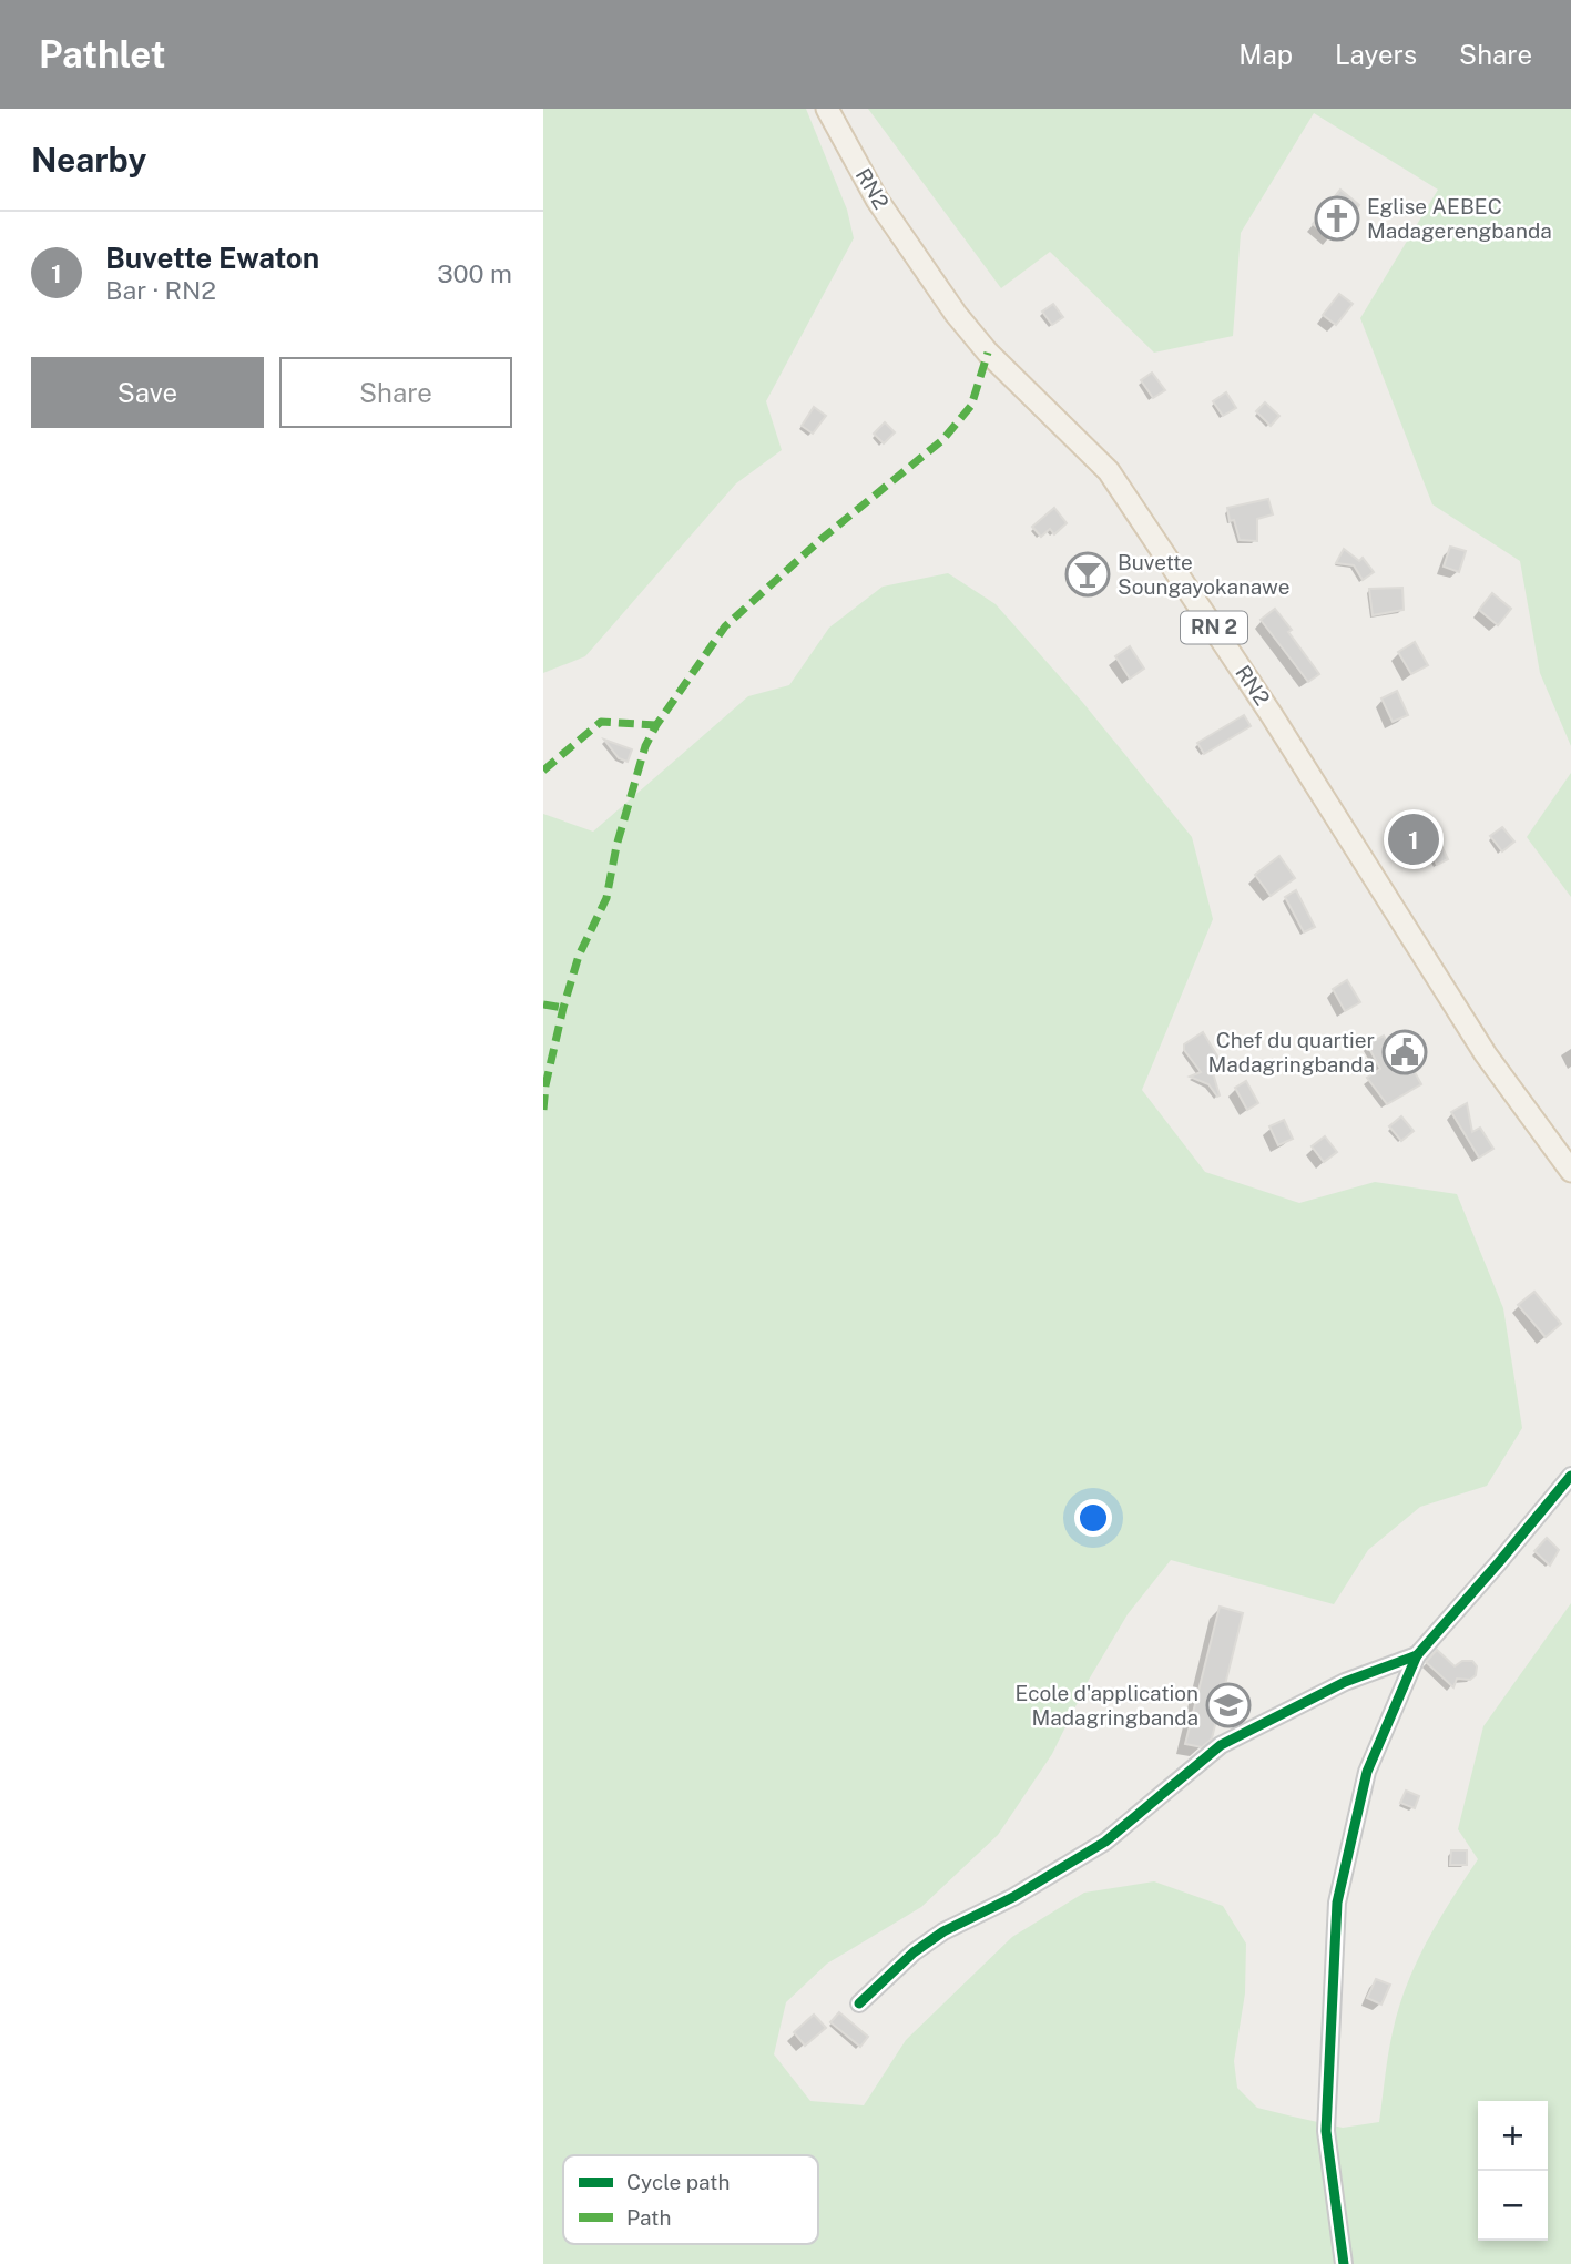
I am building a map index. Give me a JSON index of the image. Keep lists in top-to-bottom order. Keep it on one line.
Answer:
{"streets":{"main road":["RN2","RN 2"]},"places":{"church":["Eglise AEBEC Madagerengbanda"],"bar":["Buvette Soungayokanawe"],"public building":["Chef du quartier Madagringbanda"],"school or university":["Ecole d'application Madagringbanda"]},"legend":["Cycle path","Path"],"page":{"header":"Pathlet","nav":["Map","Layers","Share"],"heading":"Nearby","list":[{"mark":"1","name":"Buvette Ewaton","note":"Bar · RN2","value":"300 m"}],"buttons":["Save","Share"],"pins":"1","map_buttons":["+","−"]}}
